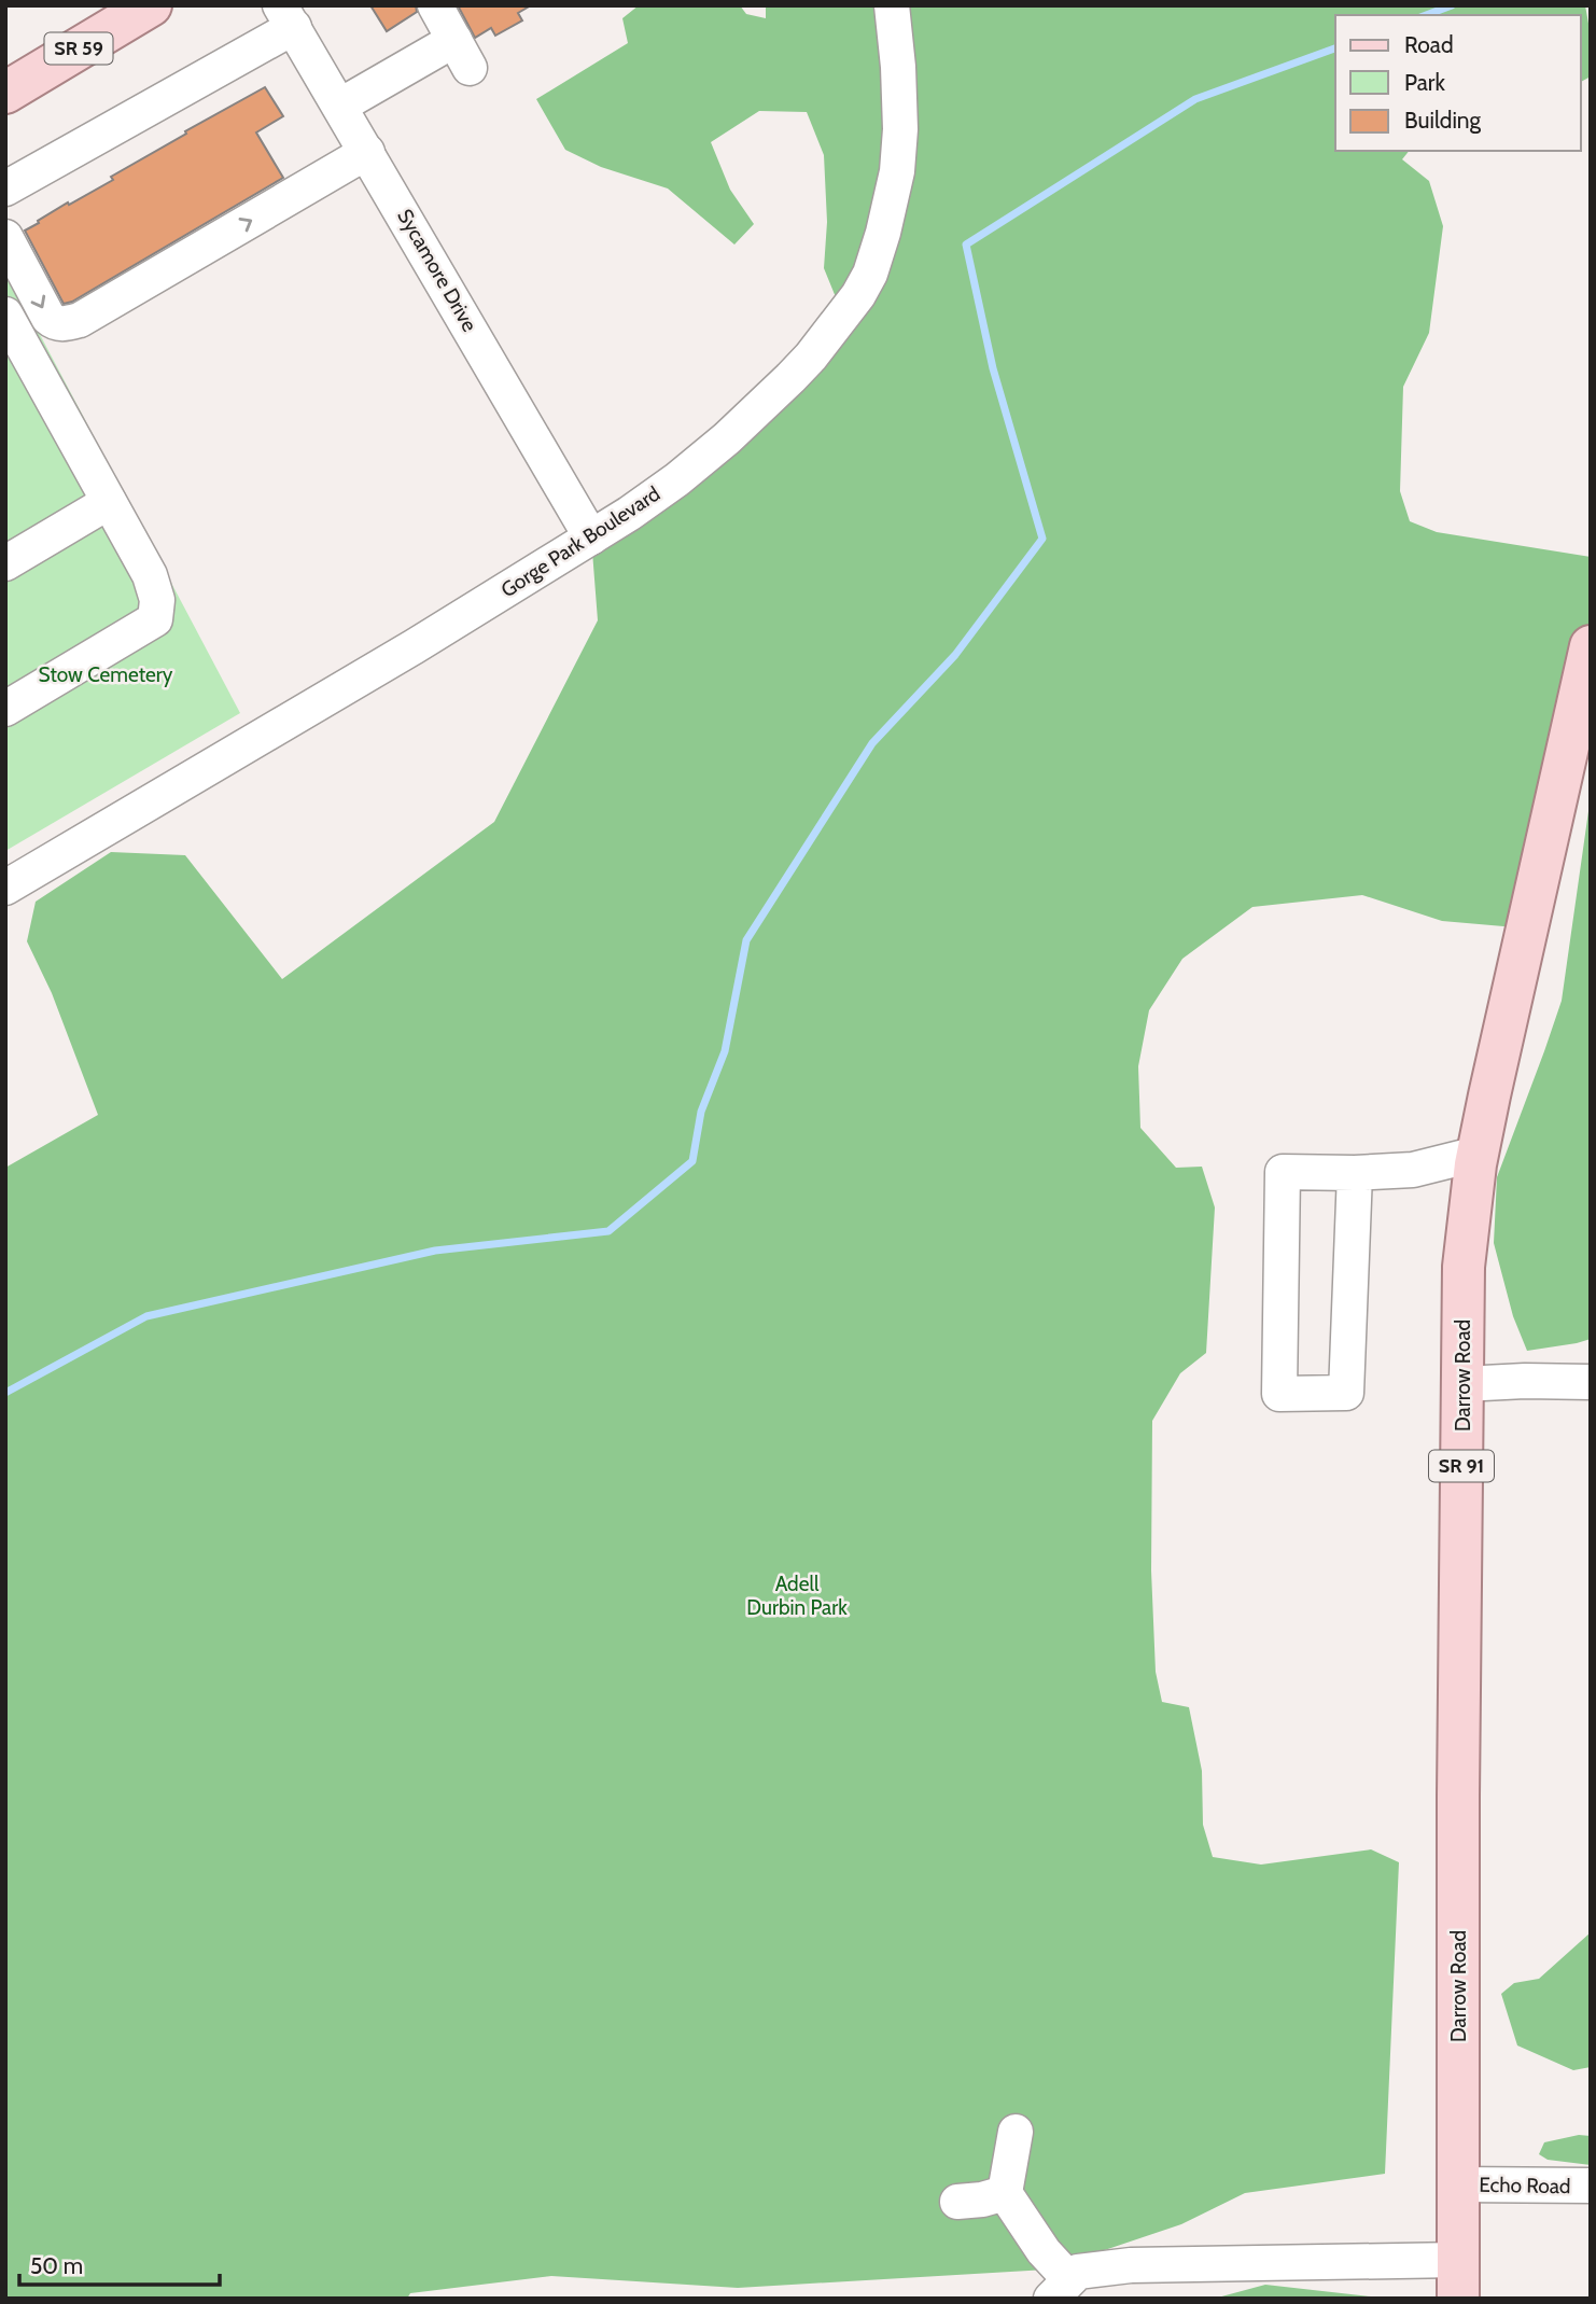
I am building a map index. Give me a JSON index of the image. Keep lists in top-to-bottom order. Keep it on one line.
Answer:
{"streets":{"main road":["SR 59","Darrow Road","SR 91"],"street":["Sycamore Drive","Gorge Park Boulevard","Echo Road"]},"crossings":[["Sycamore Drive","Gorge Park Boulevard"],["Darrow Road","Echo Road"]],"parks":["Stow Cemetery","Adell Durbin Park"],"legend":["Road","Park","Building"],"scale_bar":"50 m"}
